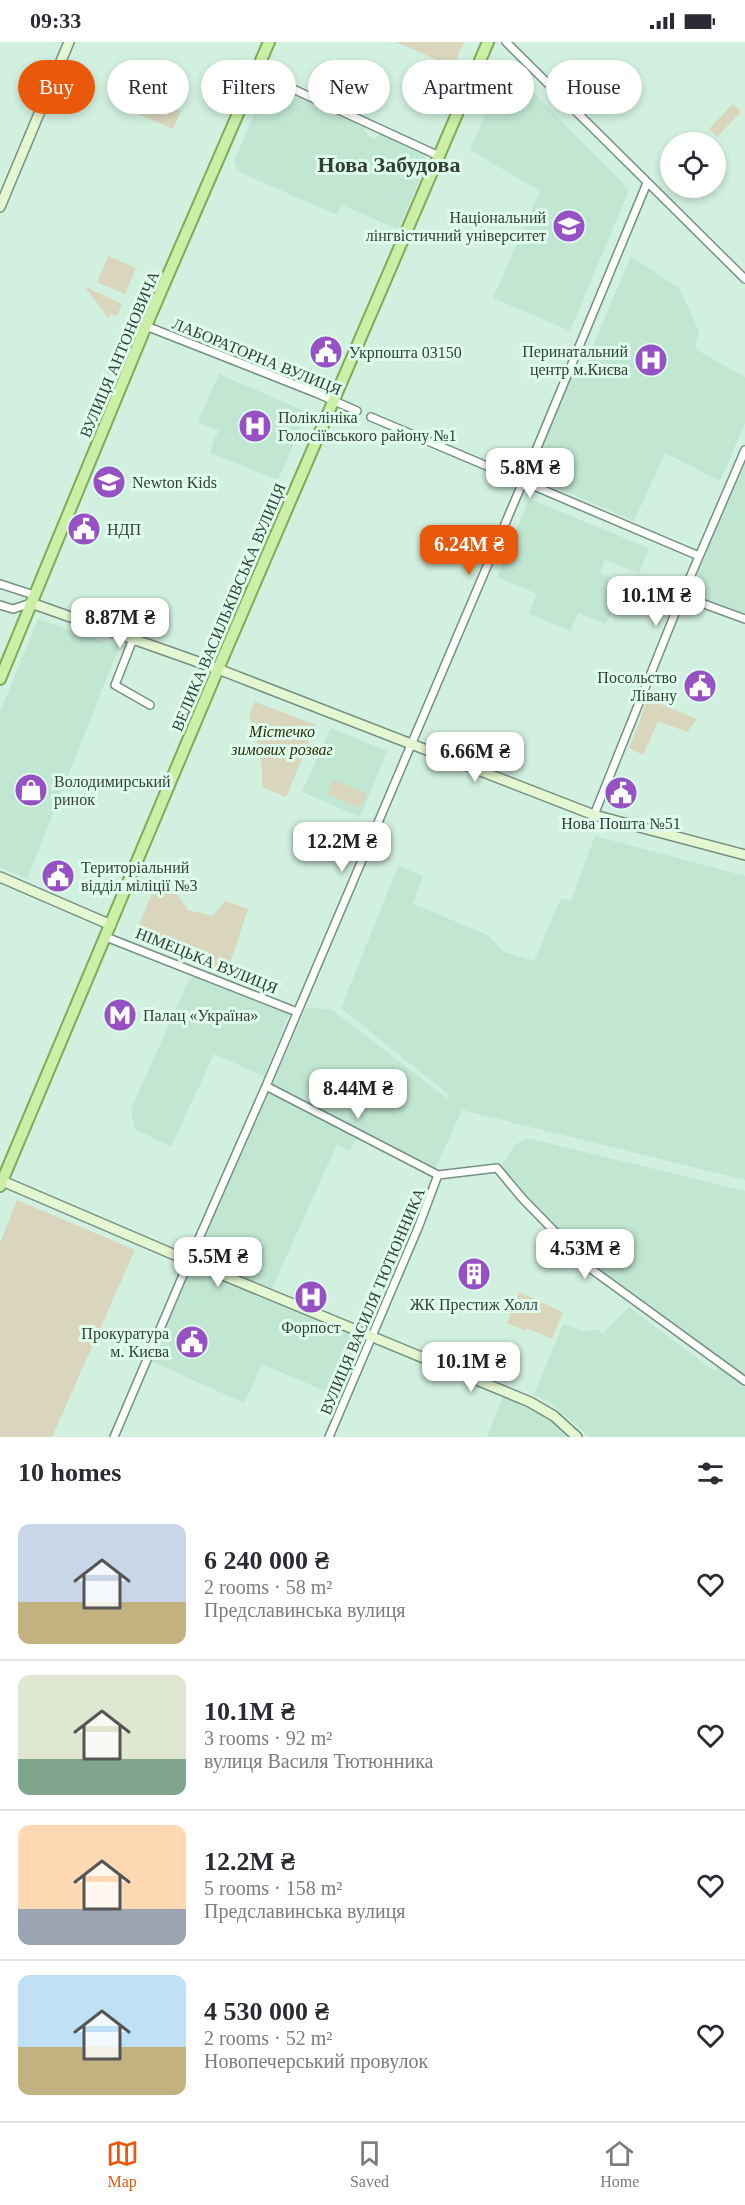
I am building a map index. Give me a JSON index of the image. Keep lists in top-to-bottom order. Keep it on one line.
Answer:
{"streets":{"main road":["ВУЛИЦЯ АНТОНОВИЧА","ВЕЛИКА ВАСИЛЬКІВСЬКА ВУЛИЦЯ"],"street":["ЛАБОРАТОРНА ВУЛИЦЯ","НІМЕЦЬКА ВУЛИЦЯ","ВУЛИЦЯ ВАСИЛЯ ТЮТЮННИКА"]},"crossings":[["ВУЛИЦЯ АНТОНОВИЧА","ЛАБОРАТОРНА ВУЛИЦЯ"],["ЛАБОРАТОРНА ВУЛИЦЯ","ВЕЛИКА ВАСИЛЬКІВСЬКА ВУЛИЦЯ"],["ВЕЛИКА ВАСИЛЬКІВСЬКА ВУЛИЦЯ","НІМЕЦЬКА ВУЛИЦЯ"]],"districts":["Нова Забудова"],"parks":["Містечко зимових розваг"],"places":{"school or university":["Національний лінгвістичний університет","Newton Kids"],"public building":["Укрпошта 03150","НДП","Посольство Лівану","Нова Пошта №51","Територіальний відділ міліції №3","Прокуратура м. Києва"],"hospital":["Перинатальний центр м.Києва","Поліклініка Голосіївського району №1","Форпост"],"shop":["Володимирський ринок"],"metro station":["Палац «Україна»"],"building":["ЖК Престиж Холл"]},"page":{"status":"09:33","chip":["Buy","Rent","Filters","New","Apartment","House"],"price":["5.8M ₴","6.24M ₴","10.1M ₴","8.87M ₴","6.66M ₴","12.2M ₴","8.44M ₴","4.53M ₴","5.5M ₴","10.1M ₴"],"heading":"10 homes","list":[{"name":"6 240 000 ₴","note":"2 rooms · 58 m² · Предславинська вулиця"},{"name":"10.1M ₴","note":"3 rooms · 92 m² · вулиця Василя Тютюнника"},{"name":"12.2M ₴","note":"5 rooms · 158 m² · Предславинська вулиця"},{"name":"4 530 000 ₴","note":"2 rooms · 52 m² · Новопечерський провулок"}],"tabs":["Map","Saved","Home"]}}
